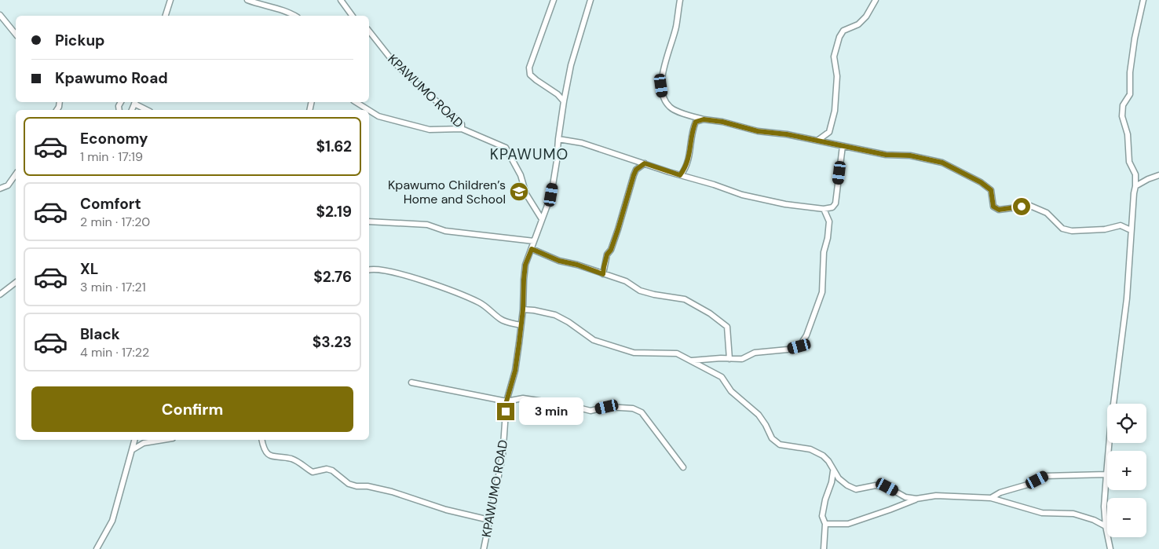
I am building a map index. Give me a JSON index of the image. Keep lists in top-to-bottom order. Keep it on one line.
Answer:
{"streets":{"street":["KPAWUMO ROAD"]},"districts":["KPAWUMO"],"places":{"school or university":["Kpawumo Children’s Home and School"]},"page":{"banner":["Pickup","Kpawumo Road"],"list":[{"name":"Economy","note":"1 min · 17:19","value":"$1.62"},{"name":"Comfort","note":"2 min · 17:20","value":"$2.19"},{"name":"XL","note":"3 min · 17:21","value":"$2.76"},{"name":"Black","note":"4 min · 17:22","value":"$3.23"}],"buttons":"Confirm","bubble":"3 min","map_buttons":["+","−"]}}
